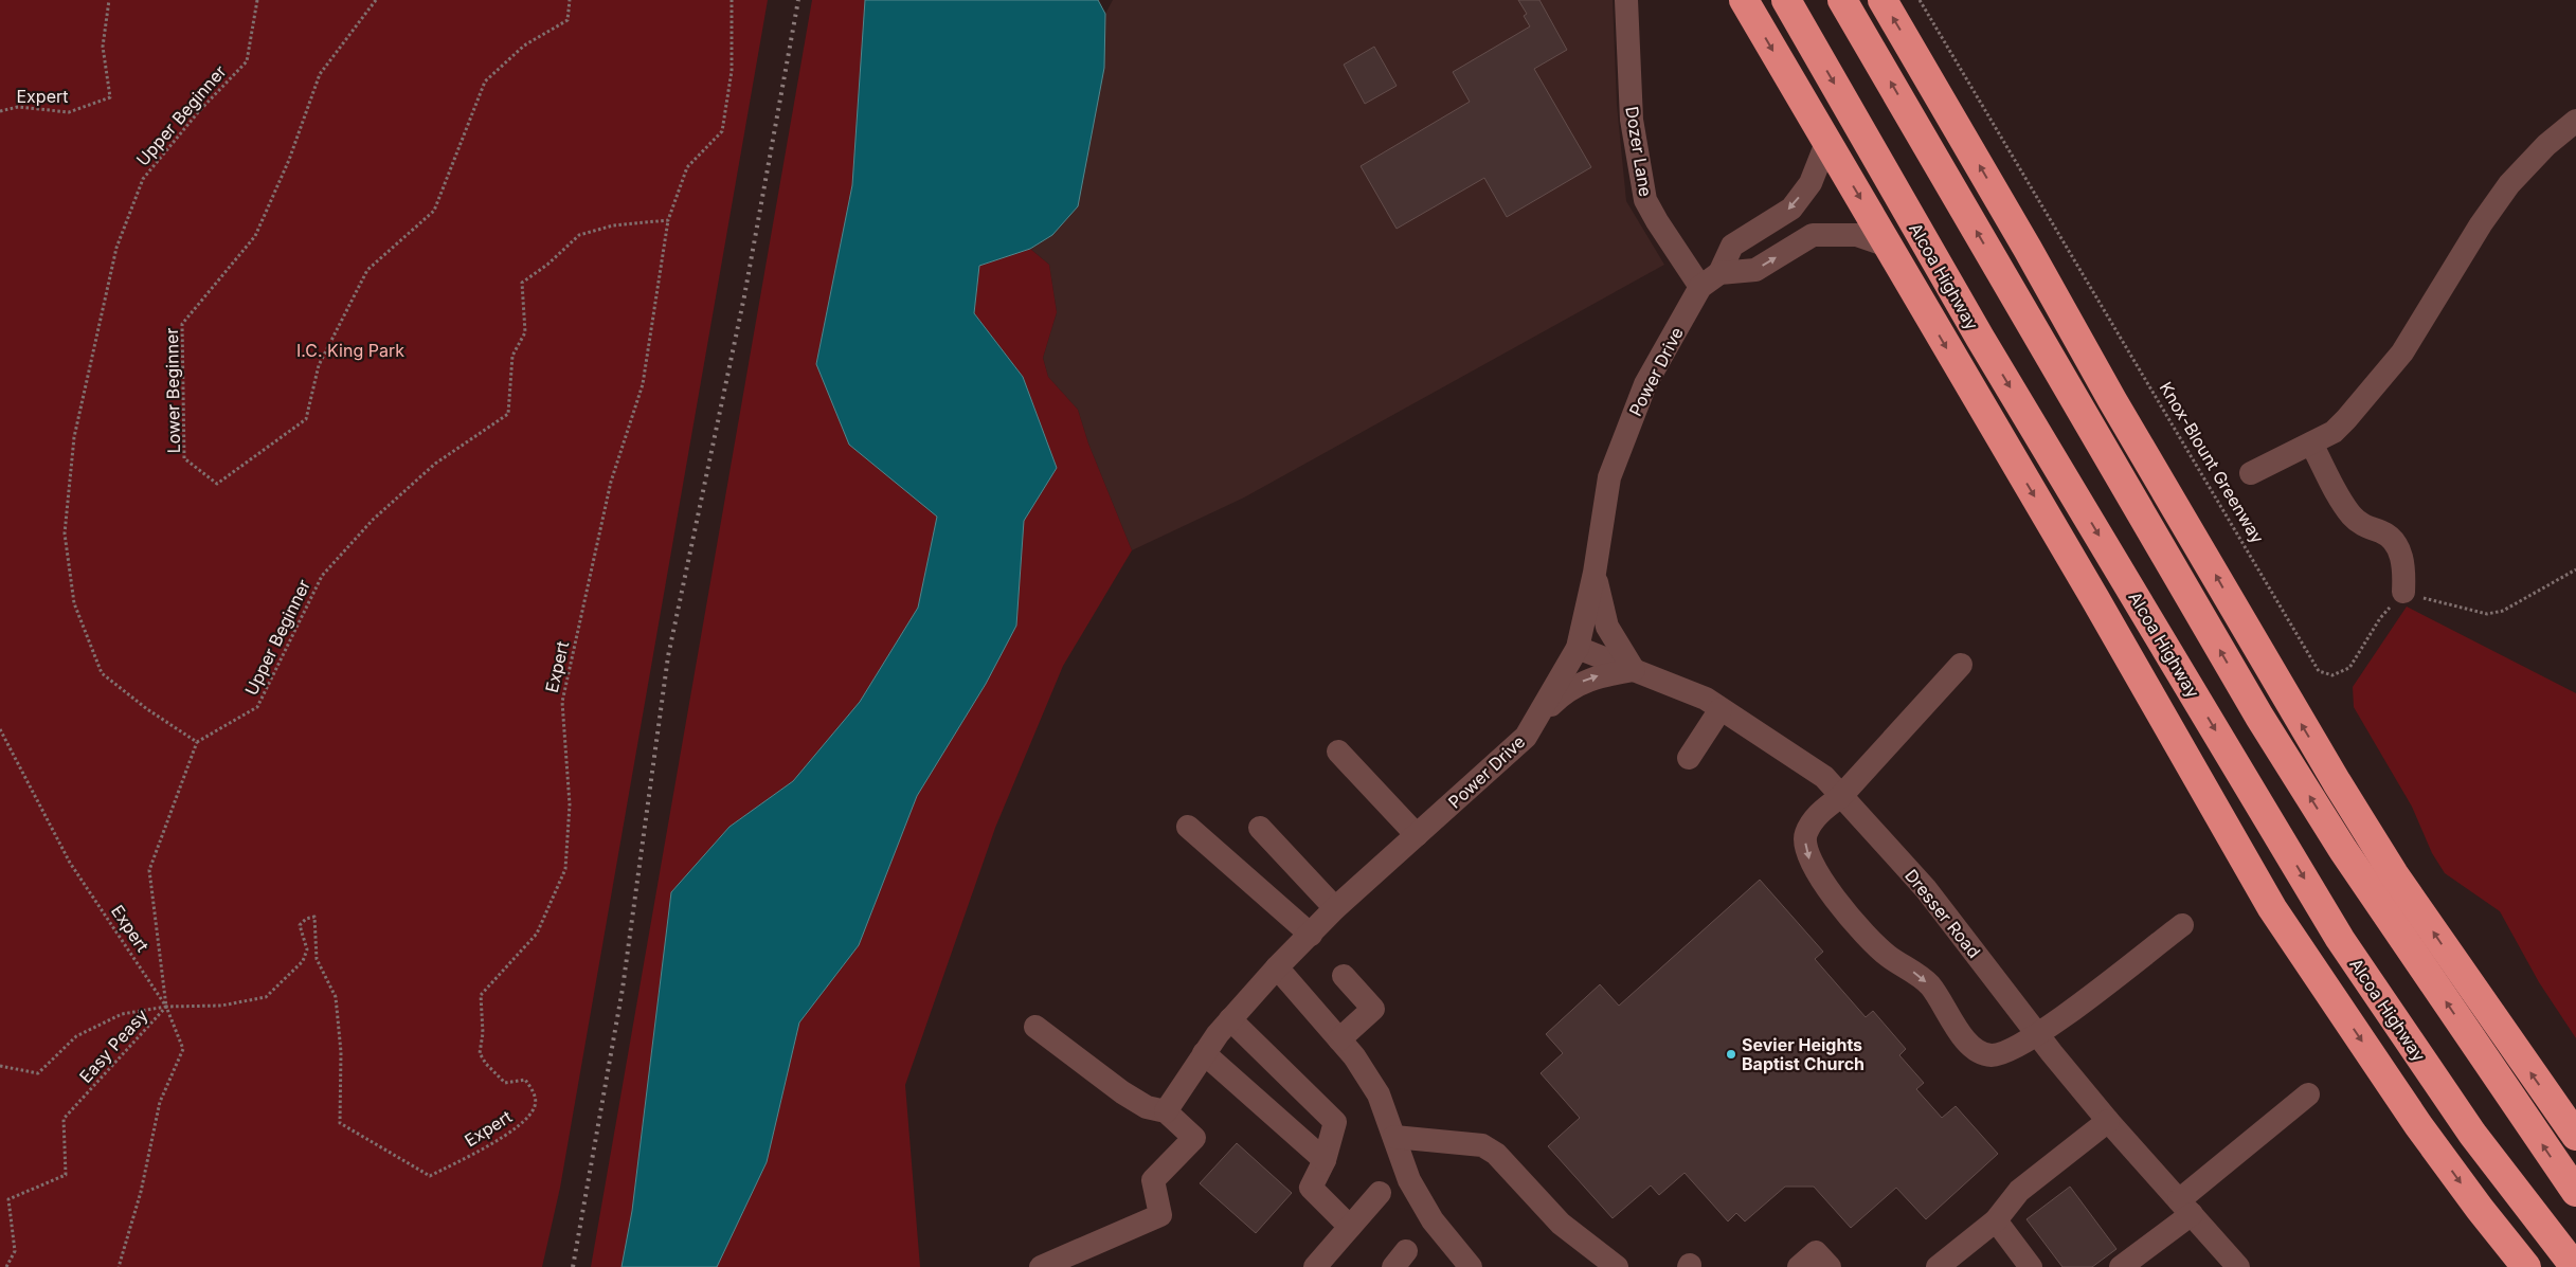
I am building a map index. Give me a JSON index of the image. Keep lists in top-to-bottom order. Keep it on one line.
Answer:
{"streets":{"highway":["Alcoa Highway"],"street":["Dozer Lane","Power Drive","Dresser Road"],"path":["Expert","Upper Beginner","Lower Beginner","Knox-Blount Greenway","Easy Peasy"]},"crossings":[["Expert","Upper Beginner"],["Expert","Easy Peasy"],["Dozer Lane","Power Drive"],["Power Drive","Dresser Road"]],"parks":["I.C. King Park"],"places":["Sevier Heights Baptist Church"]}
